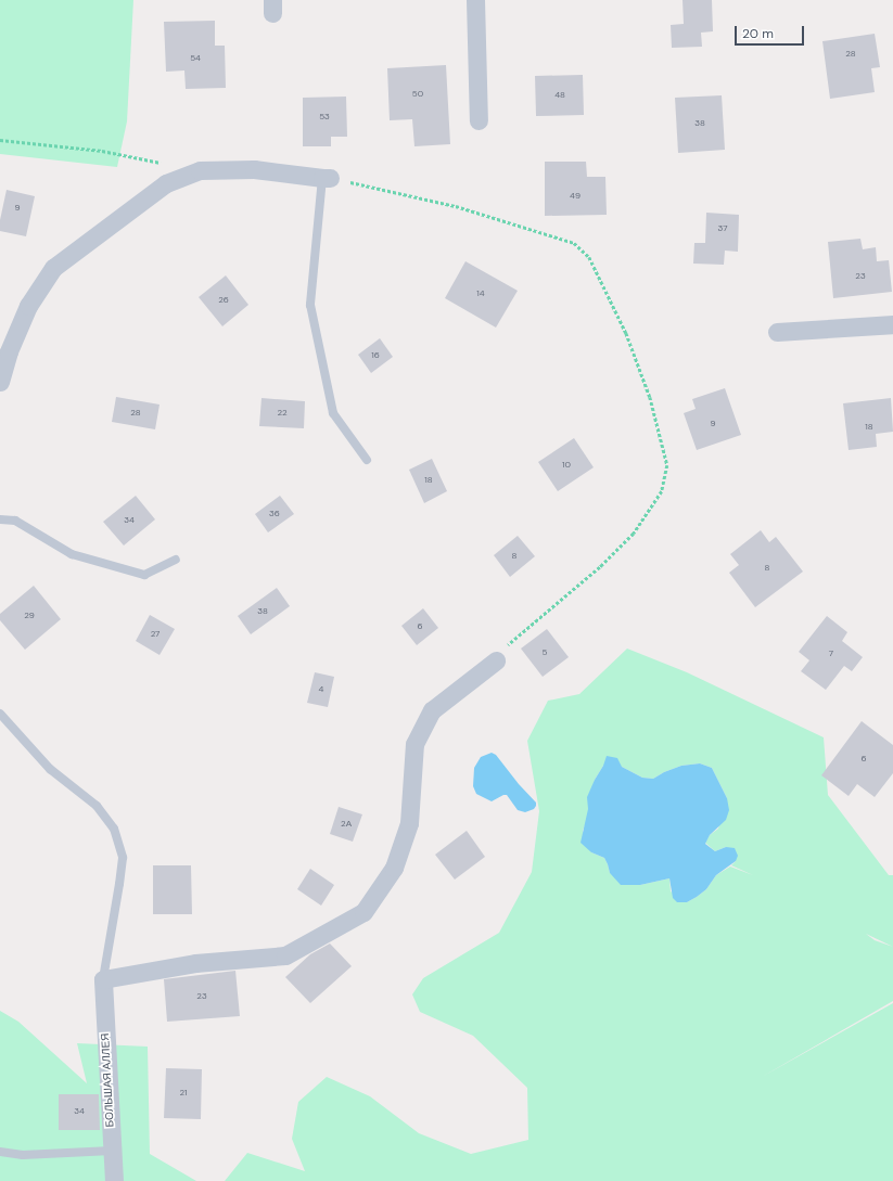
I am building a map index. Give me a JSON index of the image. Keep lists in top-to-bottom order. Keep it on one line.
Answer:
{"streets":{"street":["БОЛЬШАЯ АЛЛЕЯ"]},"house_numbers":["28","54","50","48","53","38","49","9","37","23","14","26","16","28","22","9","18","10","18","36","34","8","8","38","29","6","27","5","7","4","6","2А","23","21","34"],"scale_bar":"20 m"}
